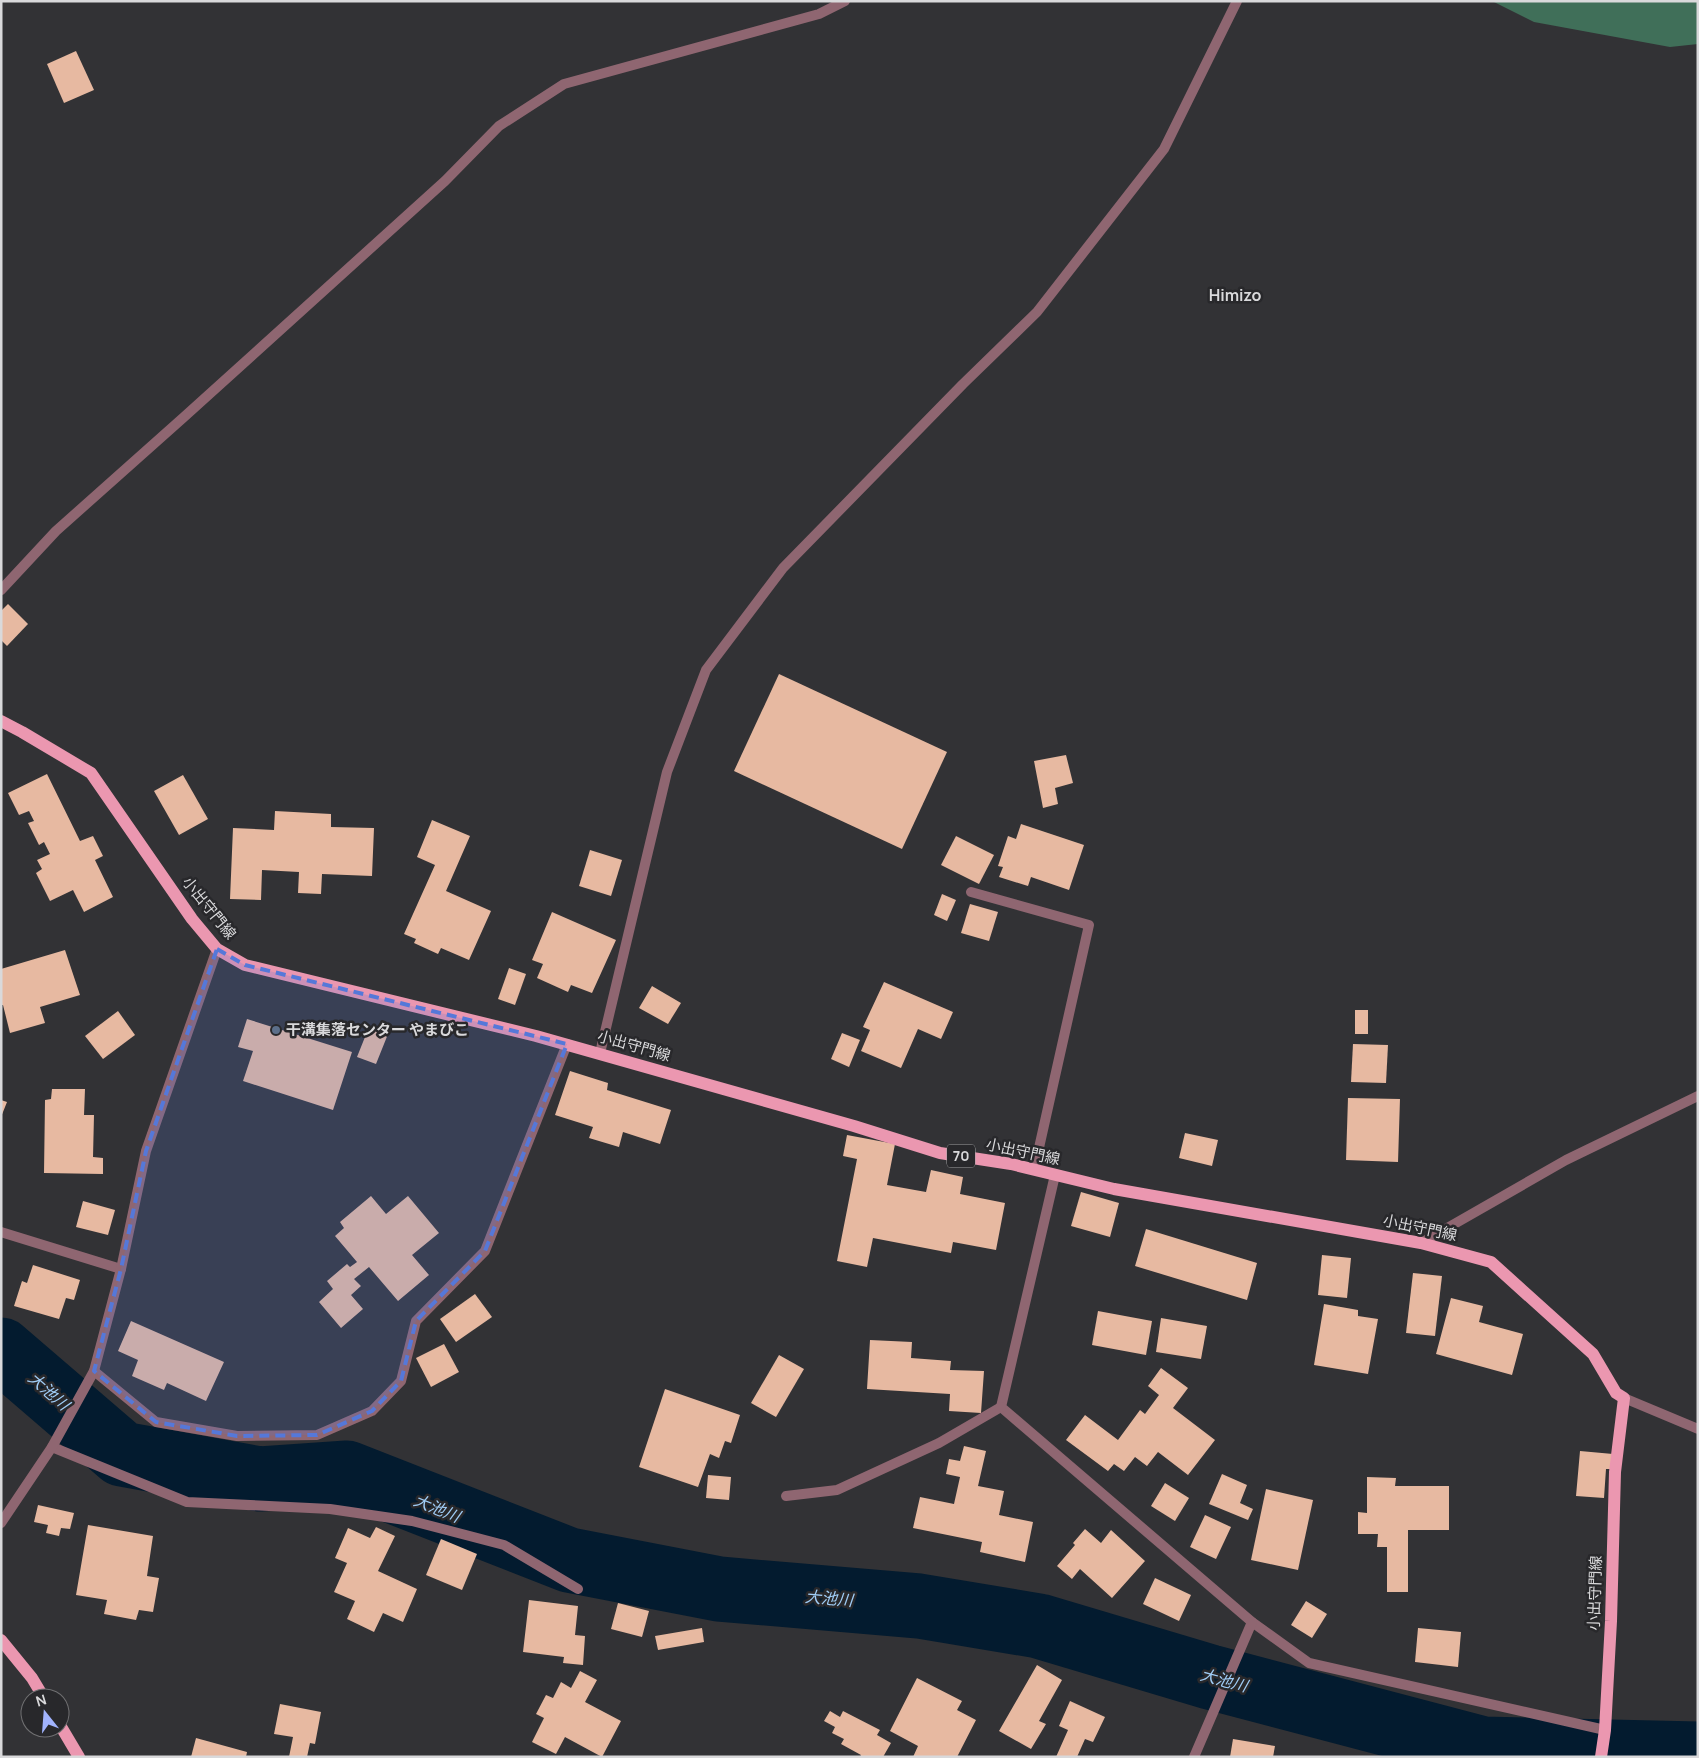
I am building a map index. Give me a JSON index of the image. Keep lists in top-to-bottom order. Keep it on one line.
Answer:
{"streets":{"main road":["小出守門線","70"]},"districts":["Himizo"],"water":["大池川"],"places":["干溝集落センター やまびこ"],"north":"top"}
